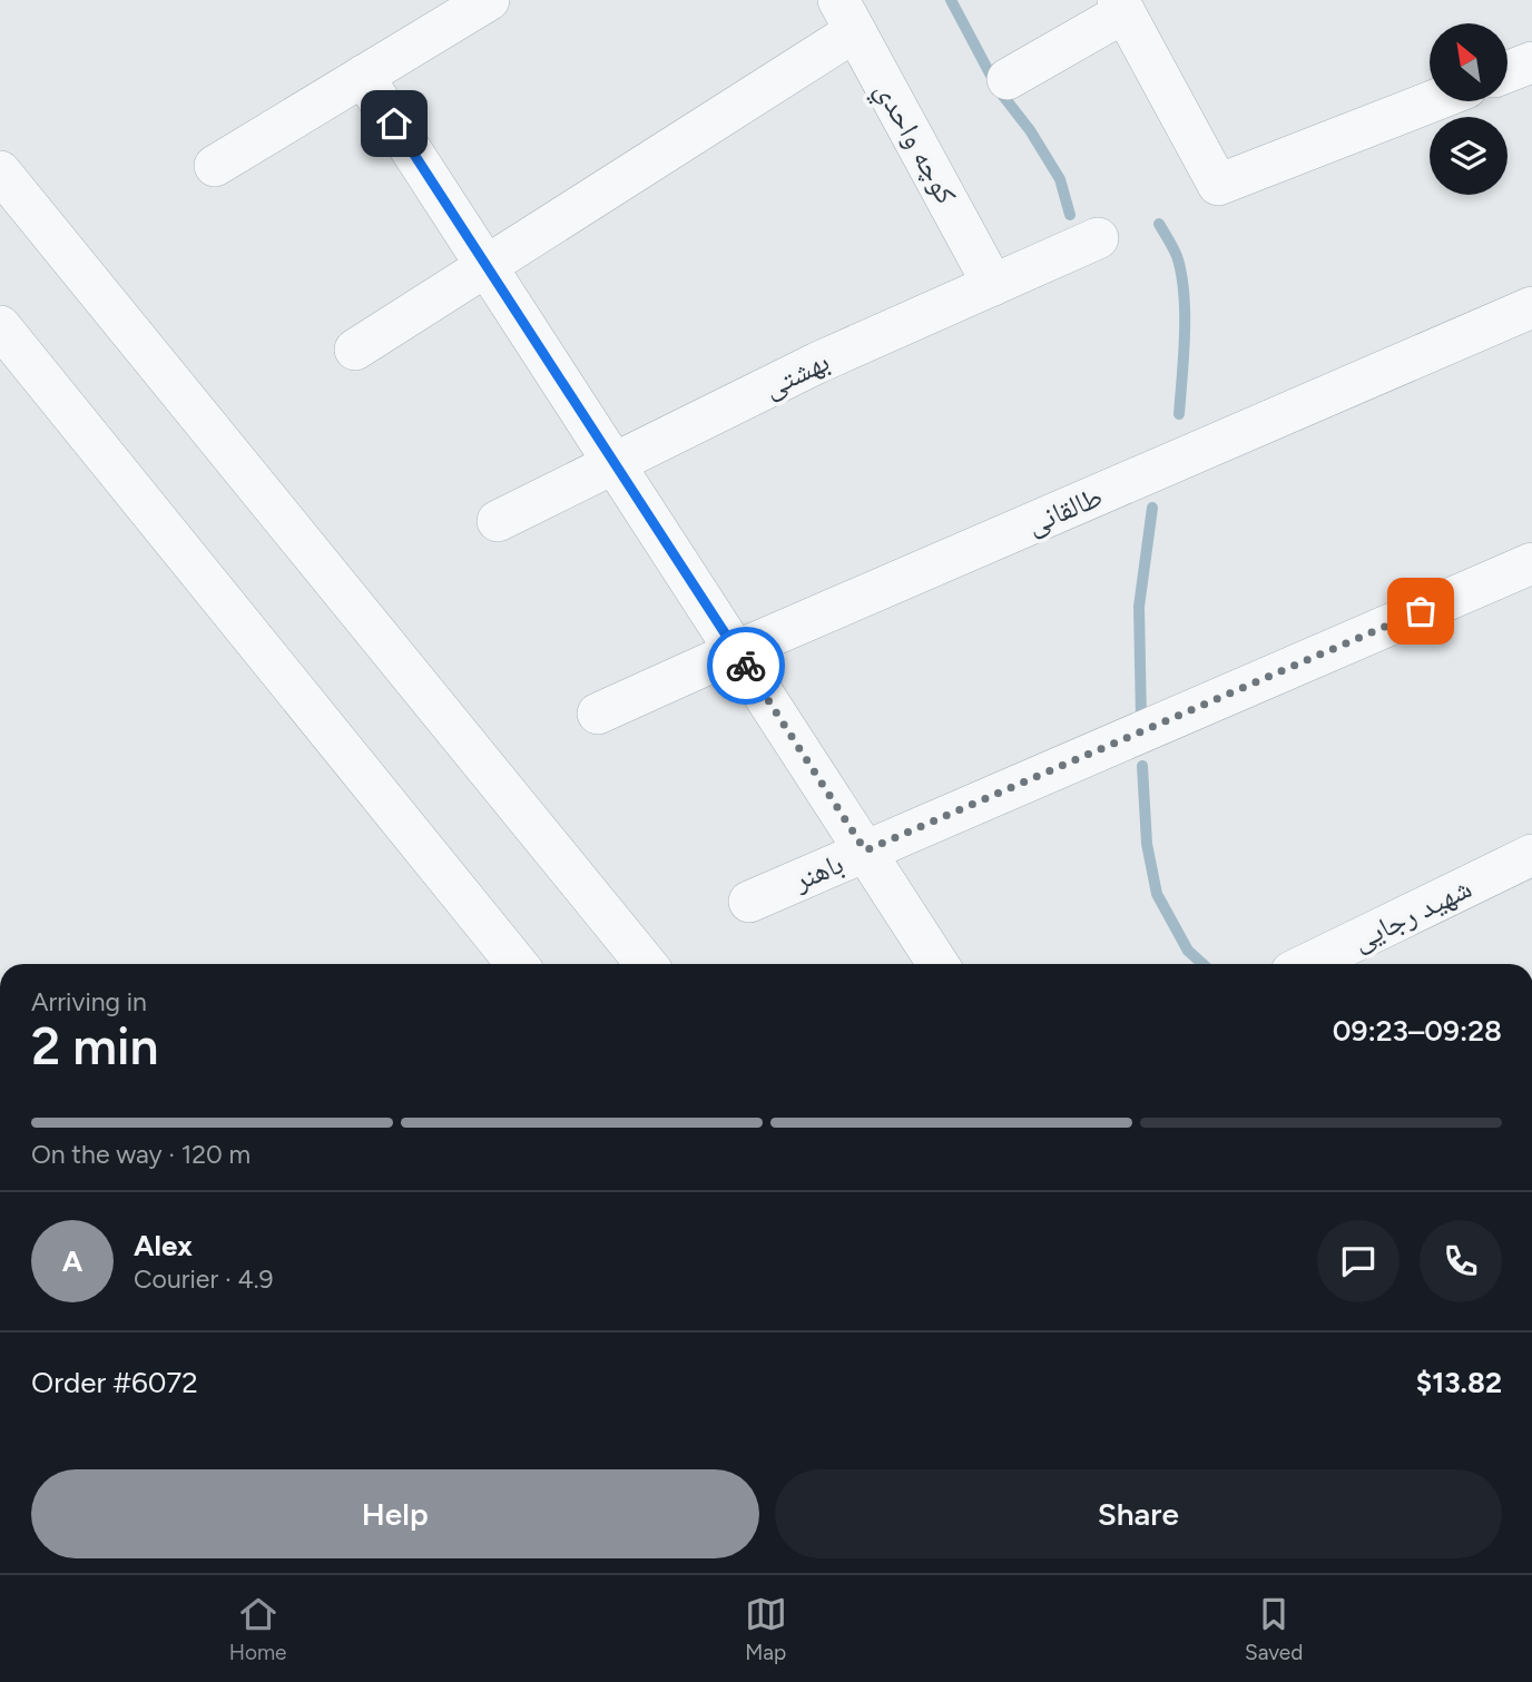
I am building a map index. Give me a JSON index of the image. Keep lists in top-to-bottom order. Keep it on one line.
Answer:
{"streets":{"street":["كوچه واحدي","بهشتی","طالقانی","باهنر","شهید رجایی"]},"crossings":[["كوچه واحدي","بهشتی"]],"north":"top left","page":{"heading":["2 min","Arriving in","09:23–09:28"],"panel":["Alex","Courier · 4.9","Order #6072","$13.82"],"bar":"On the way · 120 m","round":"A","buttons":["Help","Share"],"tabs":["Home","Map","Saved"]}}
